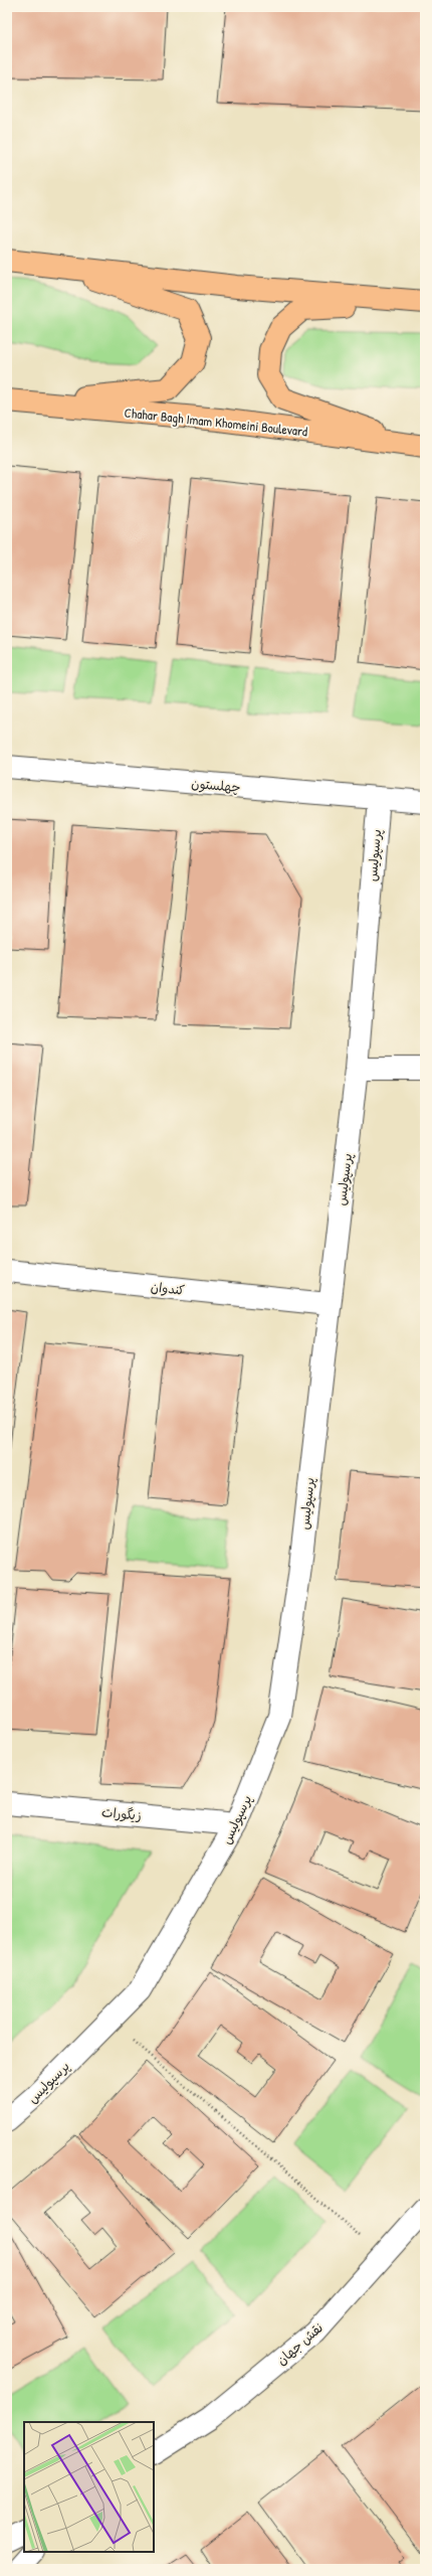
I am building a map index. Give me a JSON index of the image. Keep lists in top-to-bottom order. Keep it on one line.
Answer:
{"streets":{"main road":["Chahar Bagh Imam Khomeini Boulevard"],"street":["چهلستون","پرسپولیس","کندوان","زیگورات","نقش جهان"]},"crossings":[["چهلستون","پرسپولیس"],["پرسپولیس","کندوان"],["پرسپولیس","زیگورات"]]}
